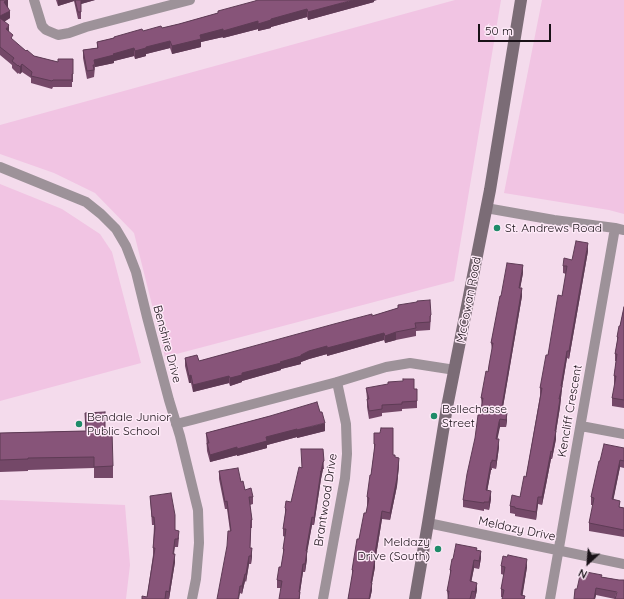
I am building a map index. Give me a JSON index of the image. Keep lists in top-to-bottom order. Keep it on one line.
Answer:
{"streets":{"main road":["McCowan Road"],"street":["Benshire Drive","Kencliff Crescent","Brantwood Drive","Meldazy Drive"]},"crossings":[["McCowan Road","Meldazy Drive"],["Kencliff Crescent","Meldazy Drive"]],"places":["St. Andrews Road","Bellechasse Street","Bendale Junior Public School","Meldazy Drive (South)"],"scale_bar":"50 m","north":"bottom left"}
